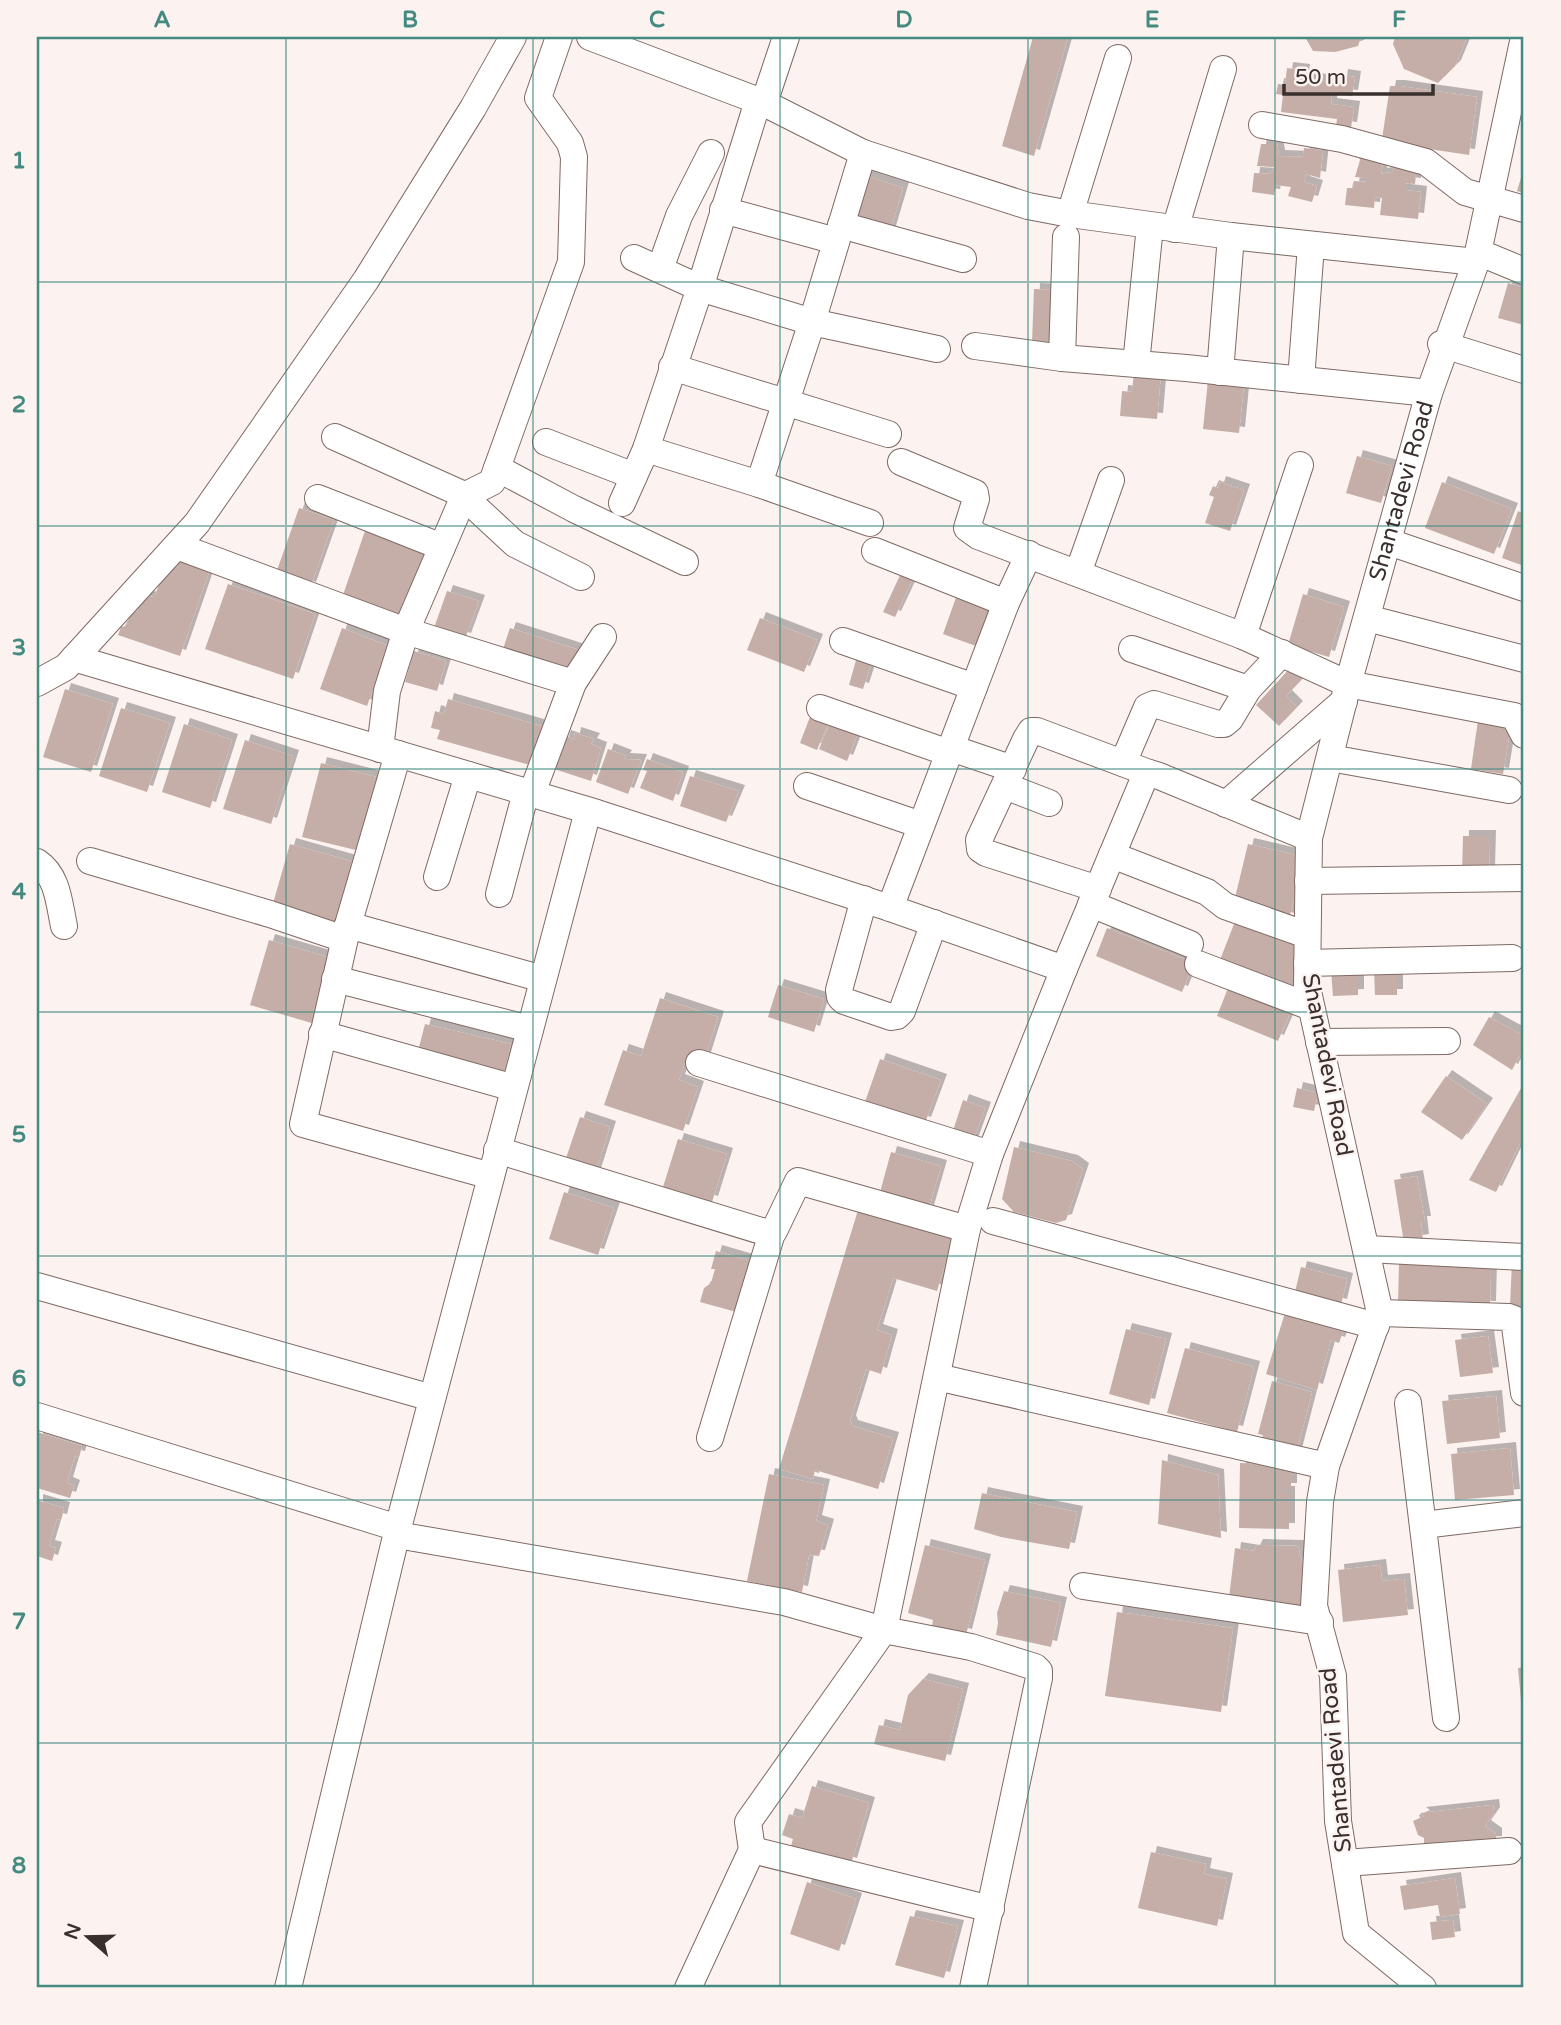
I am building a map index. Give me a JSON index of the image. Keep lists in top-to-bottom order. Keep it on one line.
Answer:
{"streets":{"street":["Shantadevi Road"]},"scale_bar":"50 m","north":"left","grid":{"columns":["A","B","C","D","E","F"],"rows":["1","2","3","4","5","6","7","8"]}}
